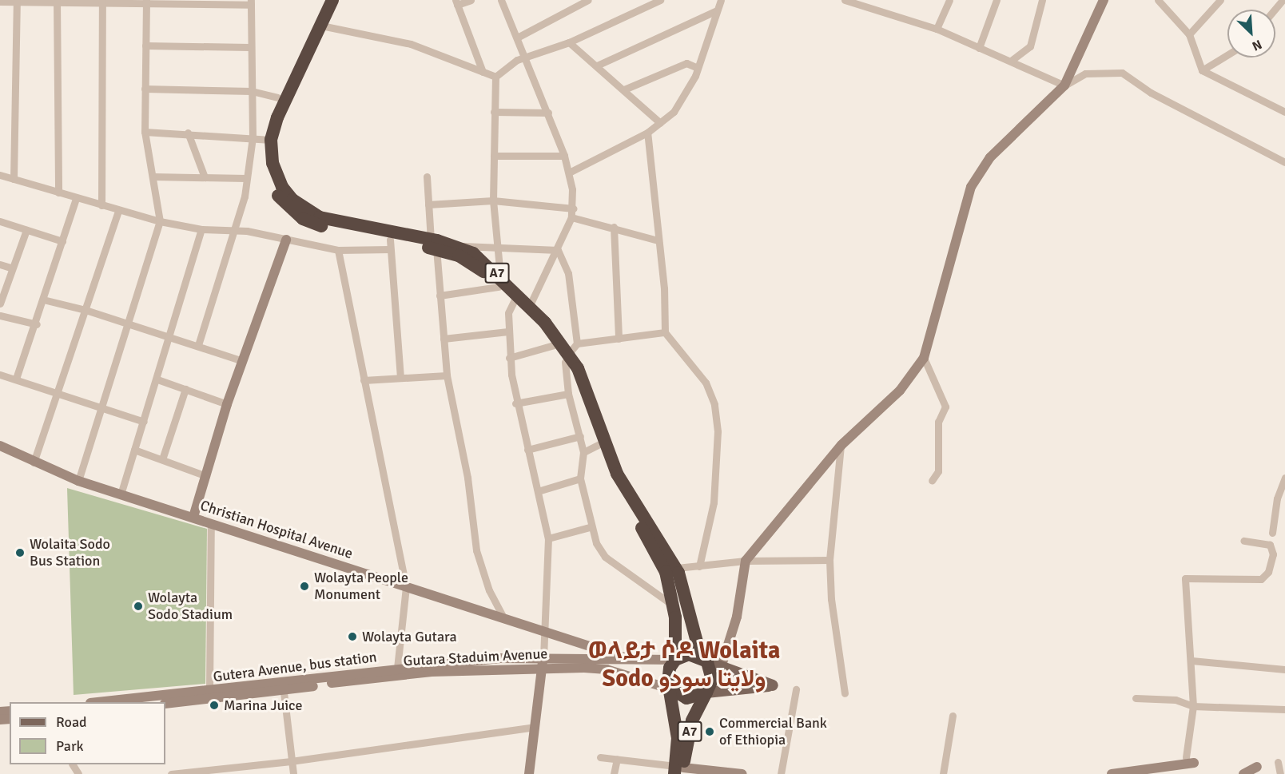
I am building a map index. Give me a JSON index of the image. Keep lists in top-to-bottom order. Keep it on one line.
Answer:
{"streets":{"highway":["A7"],"main road":["Christian Hospital Avenue","Gutara Staduim Avenue","Gutera Avenue, bus station"]},"crossings":[["A7","Gutara Staduim Avenue"],["A7","Gutera Avenue, bus station"],["Christian Hospital Avenue","Gutera Avenue, bus station"],["Gutara Staduim Avenue","Gutera Avenue, bus station"]],"districts":["ወላይታ ሶዶ Wolaita Sodo ولايتا سودو"],"places":["Wolaita Sodo Bus Station","Wolayta People Monument","Wolayta Sodo Stadium","Wolayta Gutara","Marina Juice","Commercial Bank of Ethiopia"],"legend":["Road","Park"],"north":"bottom right"}
